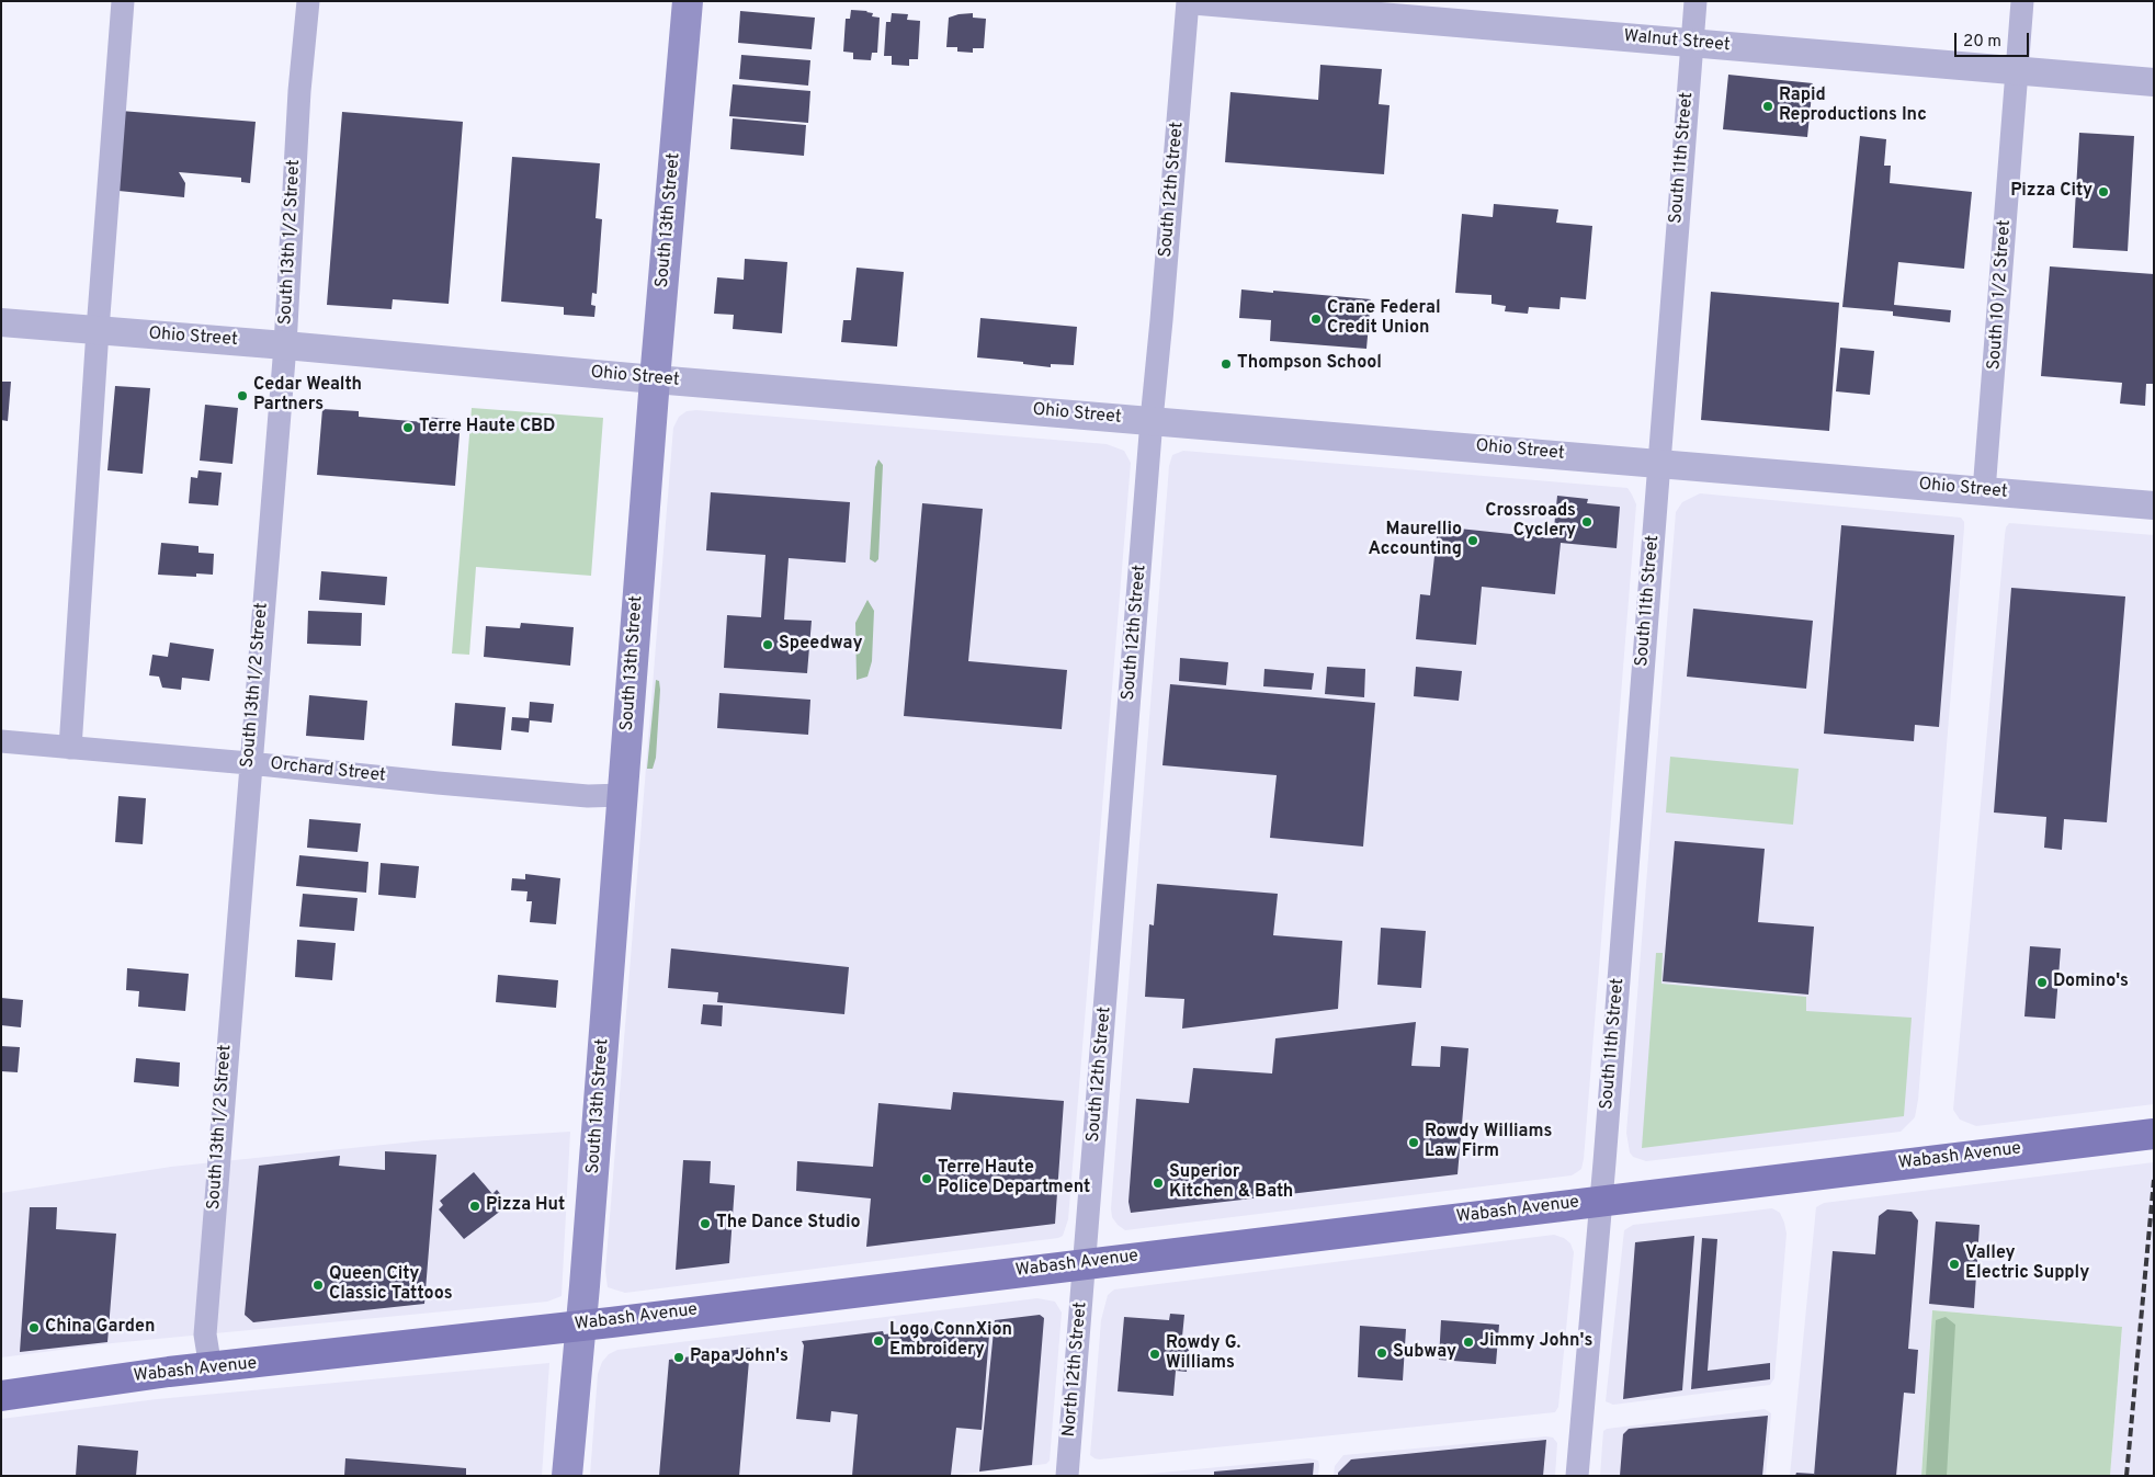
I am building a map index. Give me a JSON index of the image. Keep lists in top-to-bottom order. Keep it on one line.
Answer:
{"streets":{"main road":["South 13th Street","Wabash Avenue"],"street":["Walnut Street","South 11th Street","South 12th Street","South 13th 1/2 Street","South 10 1/2 Street","Ohio Street","Orchard Street","North 12th Street"]},"crossings":[["Walnut Street","South 11th Street"],["Walnut Street","South 10 1/2 Street"],["South 11th Street","Ohio Street"],["South 11th Street","Wabash Avenue"],["South 12th Street","Ohio Street"],["South 12th Street","Wabash Avenue"],["South 12th Street","North 12th Street"],["South 13th Street","Ohio Street"],["South 13th Street","Orchard Street"],["South 13th Street","Wabash Avenue"],["South 13th 1/2 Street","Ohio Street"],["South 13th 1/2 Street","Orchard Street"],["South 13th 1/2 Street","Wabash Avenue"],["South 10 1/2 Street","Ohio Street"],["Wabash Avenue","North 12th Street"]],"places":["Rapid Reproductions Inc","Pizza City","Crane Federal Credit Union","Thompson School","Cedar Wealth Partners","Terre Haute CBD","Crossroads Cyclery","Maurellio Accounting","Speedway","Domino's","Rowdy Williams Law Firm","Terre Haute Police Department","Superior Kitchen & Bath","Pizza Hut","The Dance Studio","Valley Electric Supply","Queen City Classic Tattoos","China Garden","Logo ConnXion Embroidery","Jimmy John's","Subway","Rowdy G. Williams","Papa John's"],"scale_bar":"20 m"}
